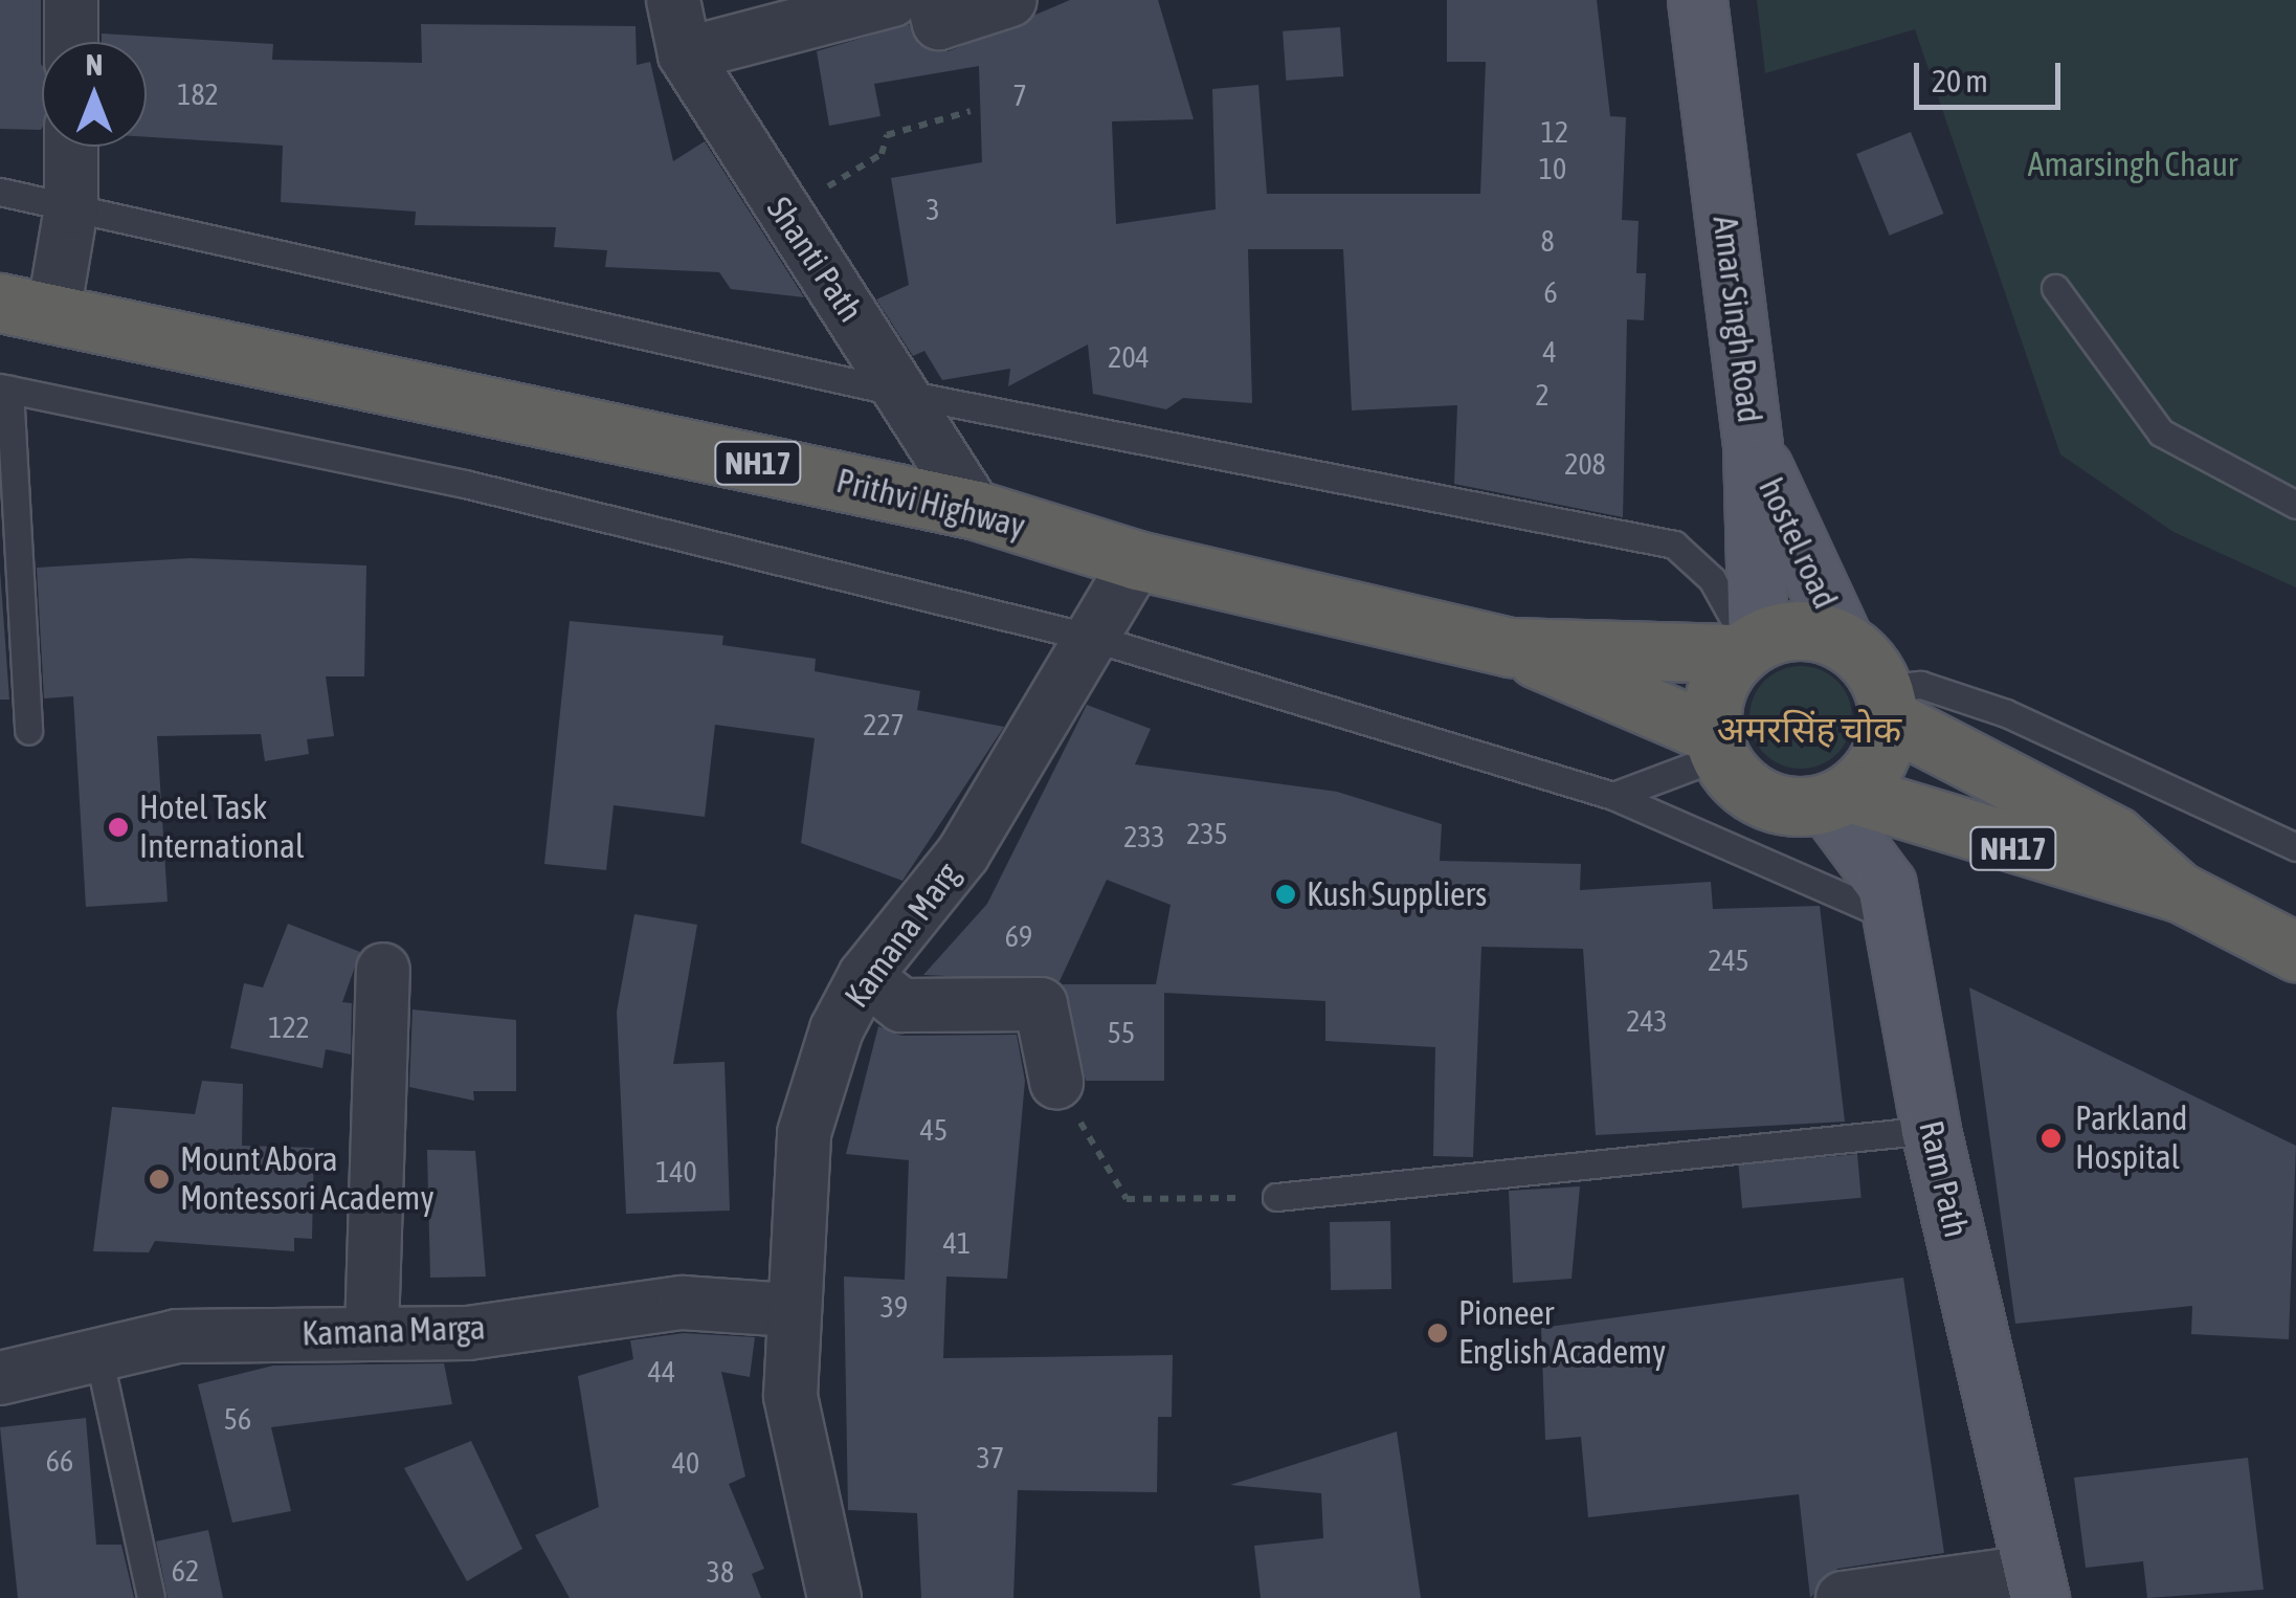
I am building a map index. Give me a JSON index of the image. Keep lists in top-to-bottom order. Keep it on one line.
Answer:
{"streets":{"highway":["NH17","Prithvi Highway"],"main road":["Amar Singh Road","hostel road","Ram Path"],"street":["Shanti Path","Kamana Marg","Kamana Marga"]},"crossings":[["Shanti Path","Prithvi Highway"],["Amar Singh Road","NH17"],["Amar Singh Road","Prithvi Highway"],["Amar Singh Road","hostel road"],["Amar Singh Road","Ram Path"],["NH17","Prithvi Highway"],["NH17","hostel road"],["NH17","Ram Path"],["Prithvi Highway","hostel road"],["Prithvi Highway","Kamana Marg"],["Prithvi Highway","Ram Path"],["hostel road","Ram Path"],["Kamana Marg","Kamana Marga"]],"districts":["अमरसिंह चोक"],"parks":["Amarsingh Chaur"],"places":["Hotel Task International","Kush Suppliers","Parkland Hospital","Mount Abora Montessori Academy","Pioneer English Academy"],"house_numbers":["182","7","12","10","3","8","6","4","204","2","208","227","235","233","69","245","243","122","55","45","140","41","39","44","56","37","66","40","62","38"],"scale_bar":"20 m","north":"top"}
